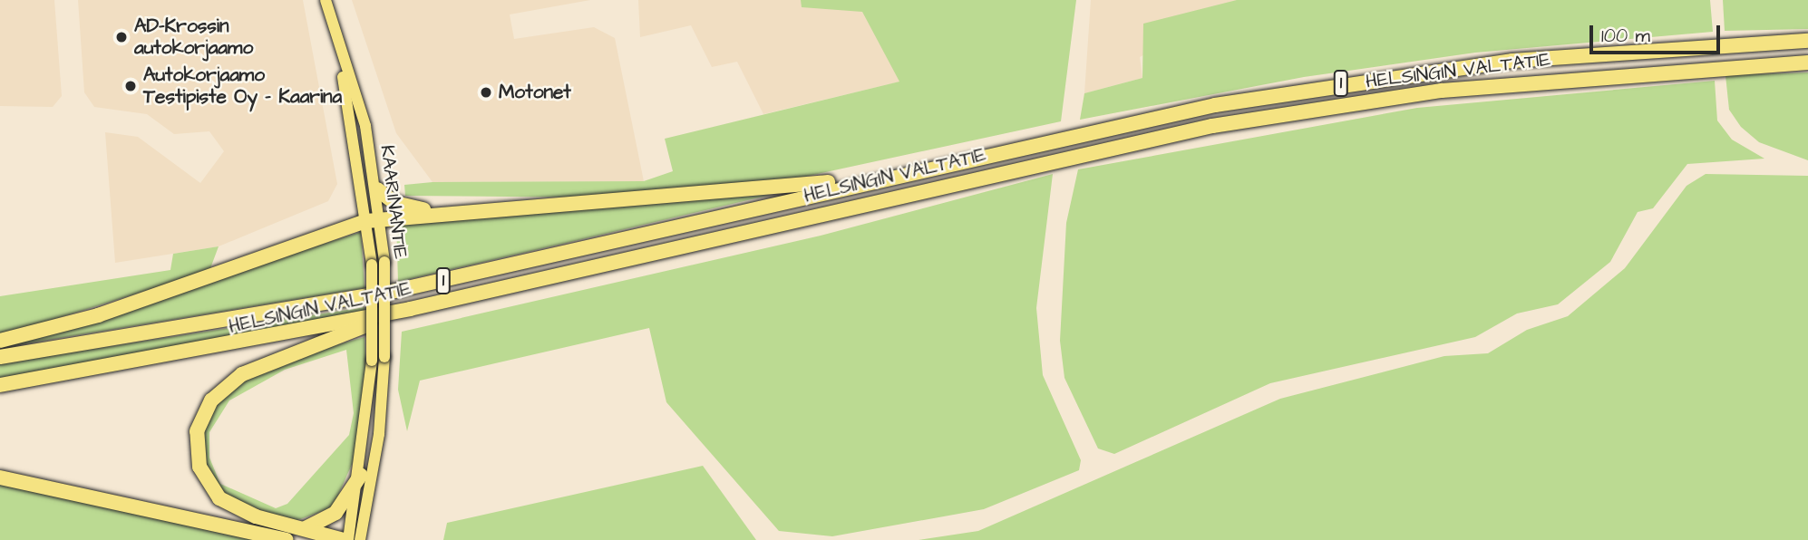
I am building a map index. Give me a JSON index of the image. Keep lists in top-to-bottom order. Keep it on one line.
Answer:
{"streets":{"highway":["HELSINGIN VALTATIE","1"],"main road":["KAARINANTIE"]},"places":["AD-Krossin autokorjaamo","Autokorjaamo Testipiste Oy - Kaarina","Motonet"],"scale_bar":"100 m"}
